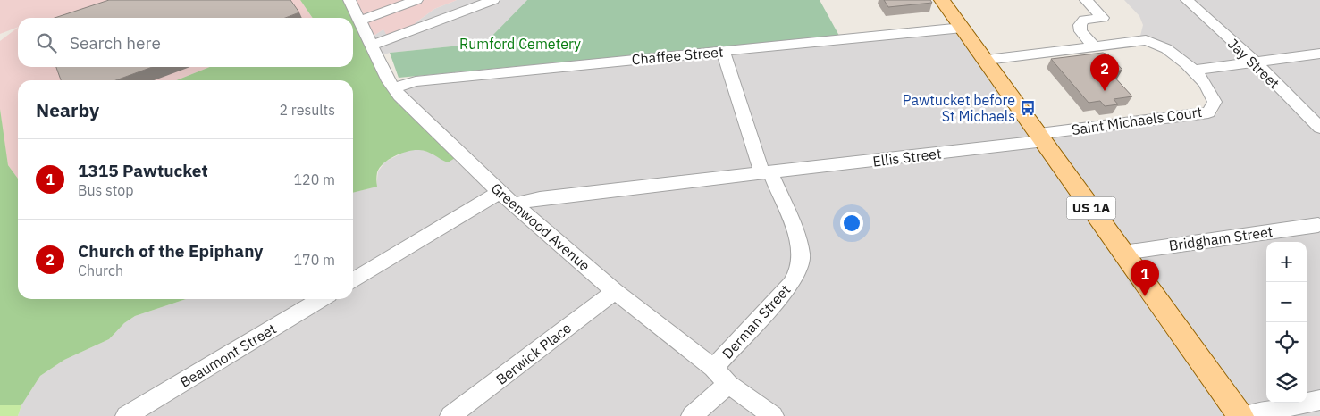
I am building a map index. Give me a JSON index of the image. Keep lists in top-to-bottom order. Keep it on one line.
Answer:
{"streets":{"main road":["US 1A"],"street":["Chaffee Street","Jay Street","Saint Michaels Court","Ellis Street","Greenwood Avenue","Bridgham Street","Derman Street","Berwick Place","Beaumont Street"]},"crossings":[["Chaffee Street","US 1A"],["Chaffee Street","Greenwood Avenue"],["Chaffee Street","Derman Street"],["Saint Michaels Court","Ellis Street"],["Saint Michaels Court","US 1A"],["Ellis Street","US 1A"],["Ellis Street","Greenwood Avenue"],["Ellis Street","Derman Street"],["US 1A","Bridgham Street"],["Greenwood Avenue","Derman Street"],["Greenwood Avenue","Berwick Place"]],"parks":["Rumford Cemetery"],"places":{"bus stop":["Pawtucket before St Michaels"]},"page":{"search":"Search here","pins":["2","1"],"heading":["Nearby","2 results"],"list":[{"mark":"1","name":"1315 Pawtucket","note":"Bus stop","value":"120 m"},{"mark":"2","name":"Church of the Epiphany","note":"Church","value":"170 m"}],"map_buttons":["+","−"]}}
